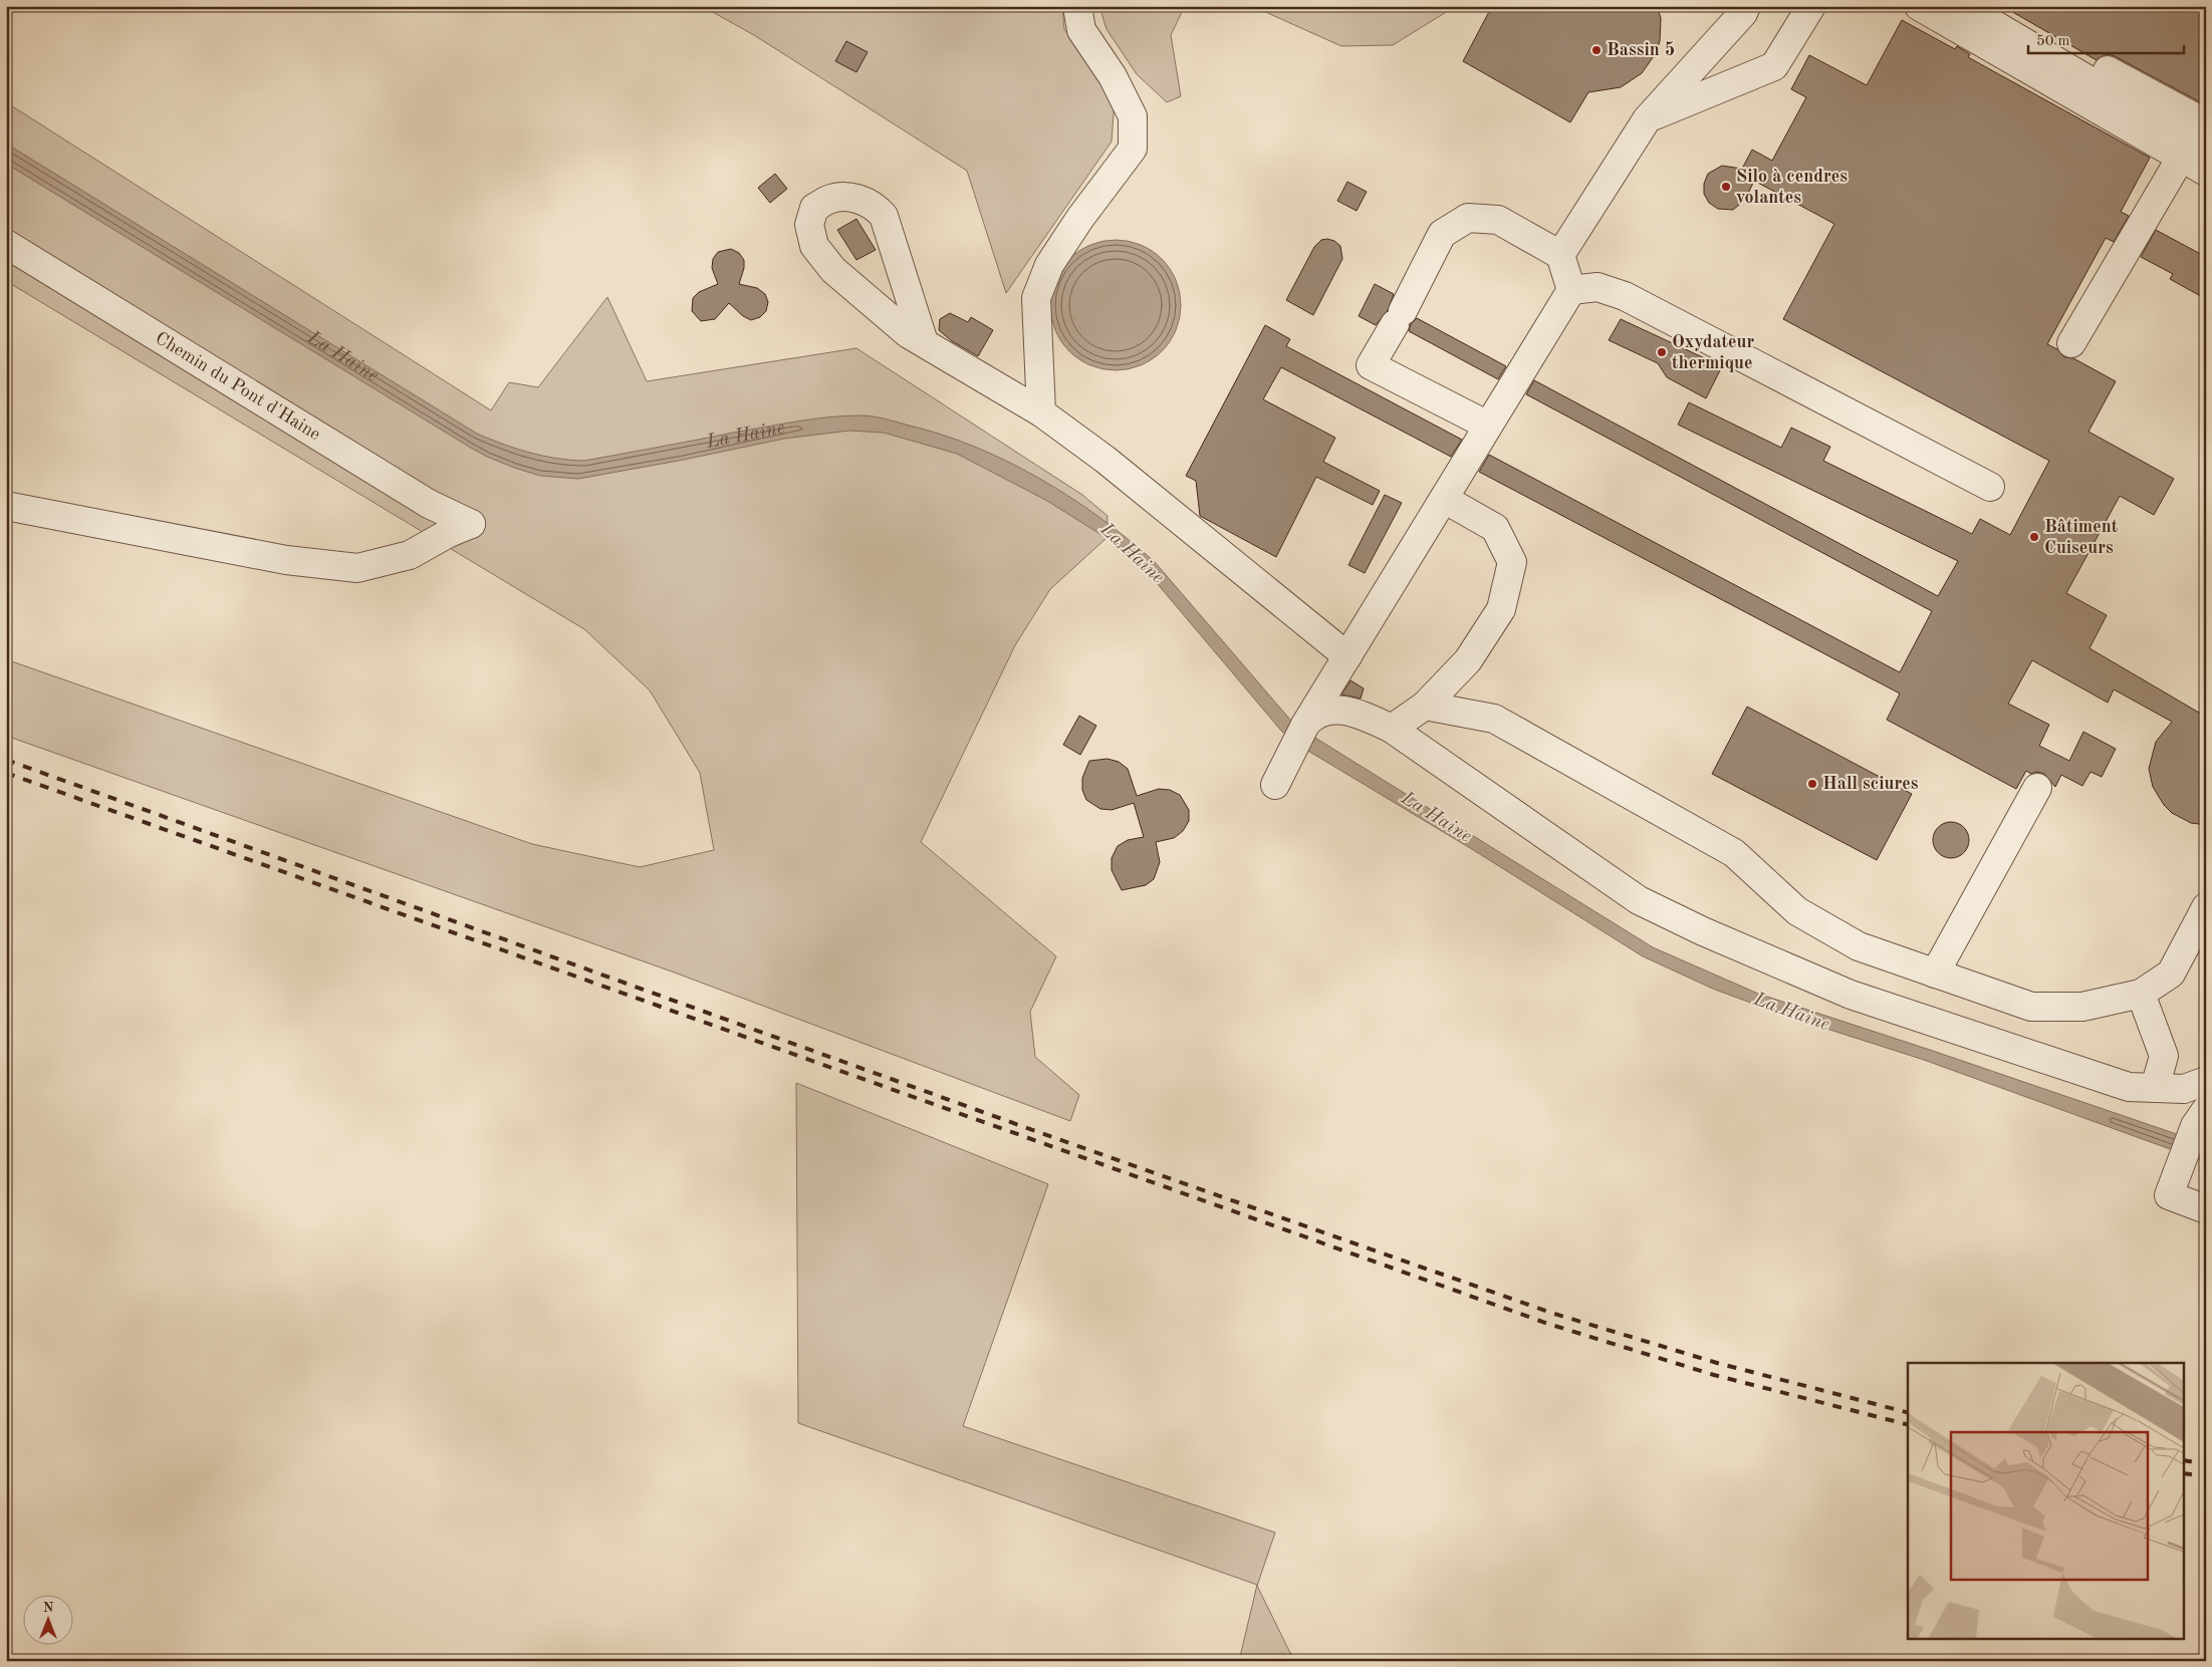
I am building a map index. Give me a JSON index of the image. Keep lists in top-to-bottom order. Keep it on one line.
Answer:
{"streets":{"street":["Chemin du Pont d'Haine"]},"water":["La Haine"],"places":["Bassin 5","Silo à cendres volantes","Oxydateur thermique","Bâtiment Cuiseurs","Hall sciures"],"scale_bar":"50 m","north":"top"}
